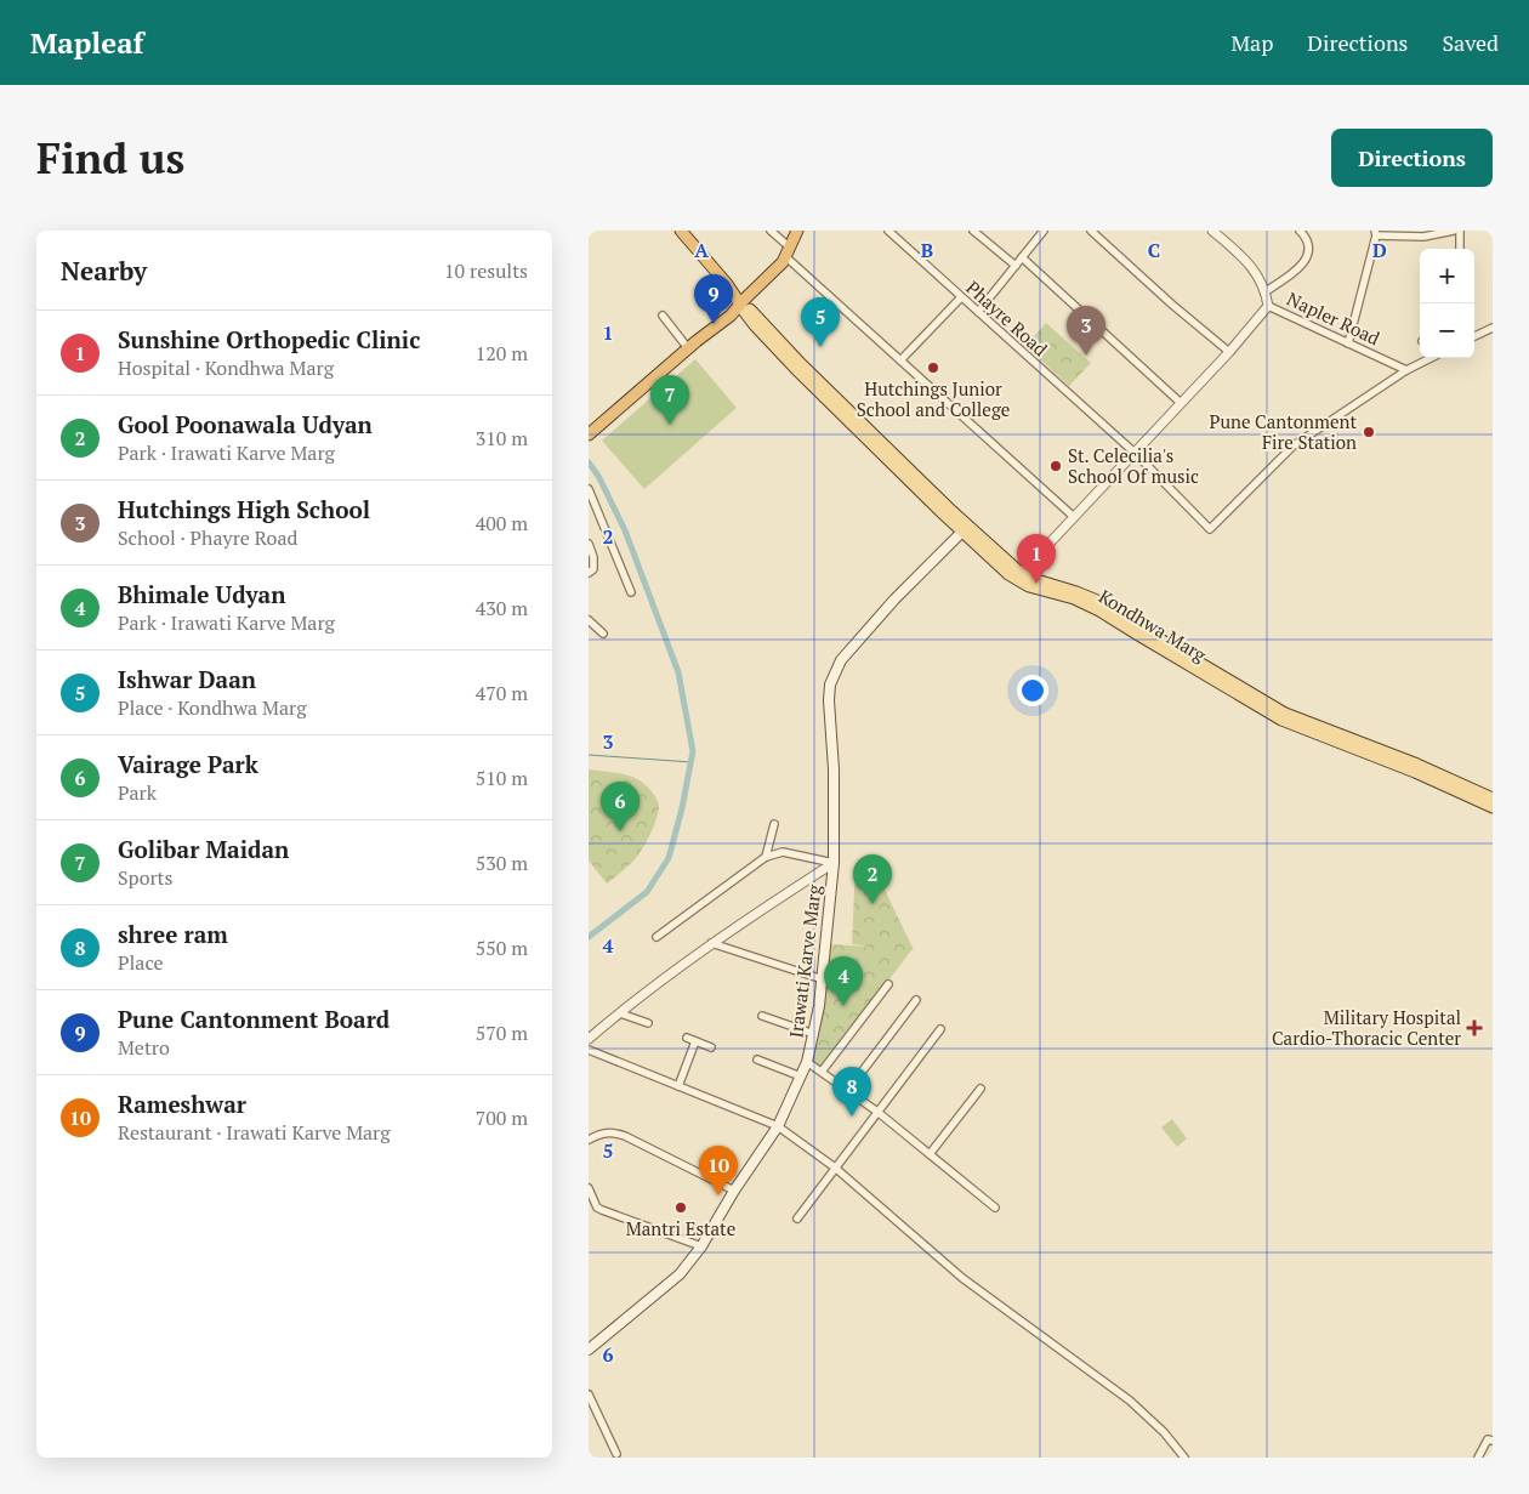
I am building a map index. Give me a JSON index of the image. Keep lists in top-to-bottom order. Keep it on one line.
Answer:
{"streets":{"main road":["Kondhwa Marg","Irawati Karve Marg"],"street":["Phayre Road","Napler Road"]},"crossings":[["Phayre Road","Napler Road"],["Kondhwa Marg","Irawati Karve Marg"]],"places":{"other":["Hutchings Junior School and College","Pune Cantonment Fire Station","St. Celecilia's School Of music","Mantri Estate"],"health":["Military Hospital Cardio-Thoracic Center"]},"page":{"header":"Mapleaf","nav":["Map","Directions","Saved"],"buttons":"Directions","title":"Find us","heading":["Nearby","10 results"],"map_buttons":["+","−"],"pins":["9","5","3","7","1","6","2","4","8","10"],"list":[{"mark":"1","name":"Sunshine Orthopedic Clinic","note":"Hospital · Kondhwa Marg","value":"120 m"},{"mark":"2","name":"Gool Poonawala Udyan","note":"Park · Irawati Karve Marg","value":"310 m"},{"mark":"3","name":"Hutchings High School","note":"School · Phayre Road","value":"400 m"},{"mark":"4","name":"Bhimale Udyan","note":"Park · Irawati Karve Marg","value":"430 m"},{"mark":"5","name":"Ishwar Daan","note":"Place · Kondhwa Marg","value":"470 m"},{"mark":"6","name":"Vairage Park","note":"Park","value":"510 m"},{"mark":"7","name":"Golibar Maidan","note":"Sports","value":"530 m"},{"mark":"8","name":"shree ram","note":"Place","value":"550 m"},{"mark":"9","name":"Pune Cantonment Board","note":"Metro","value":"570 m"},{"mark":"10","name":"Rameshwar","note":"Restaurant · Irawati Karve Marg","value":"700 m"}]},"grid":{"columns":["A","B","C","D"],"rows":["1","2","3","4","5","6"]}}
